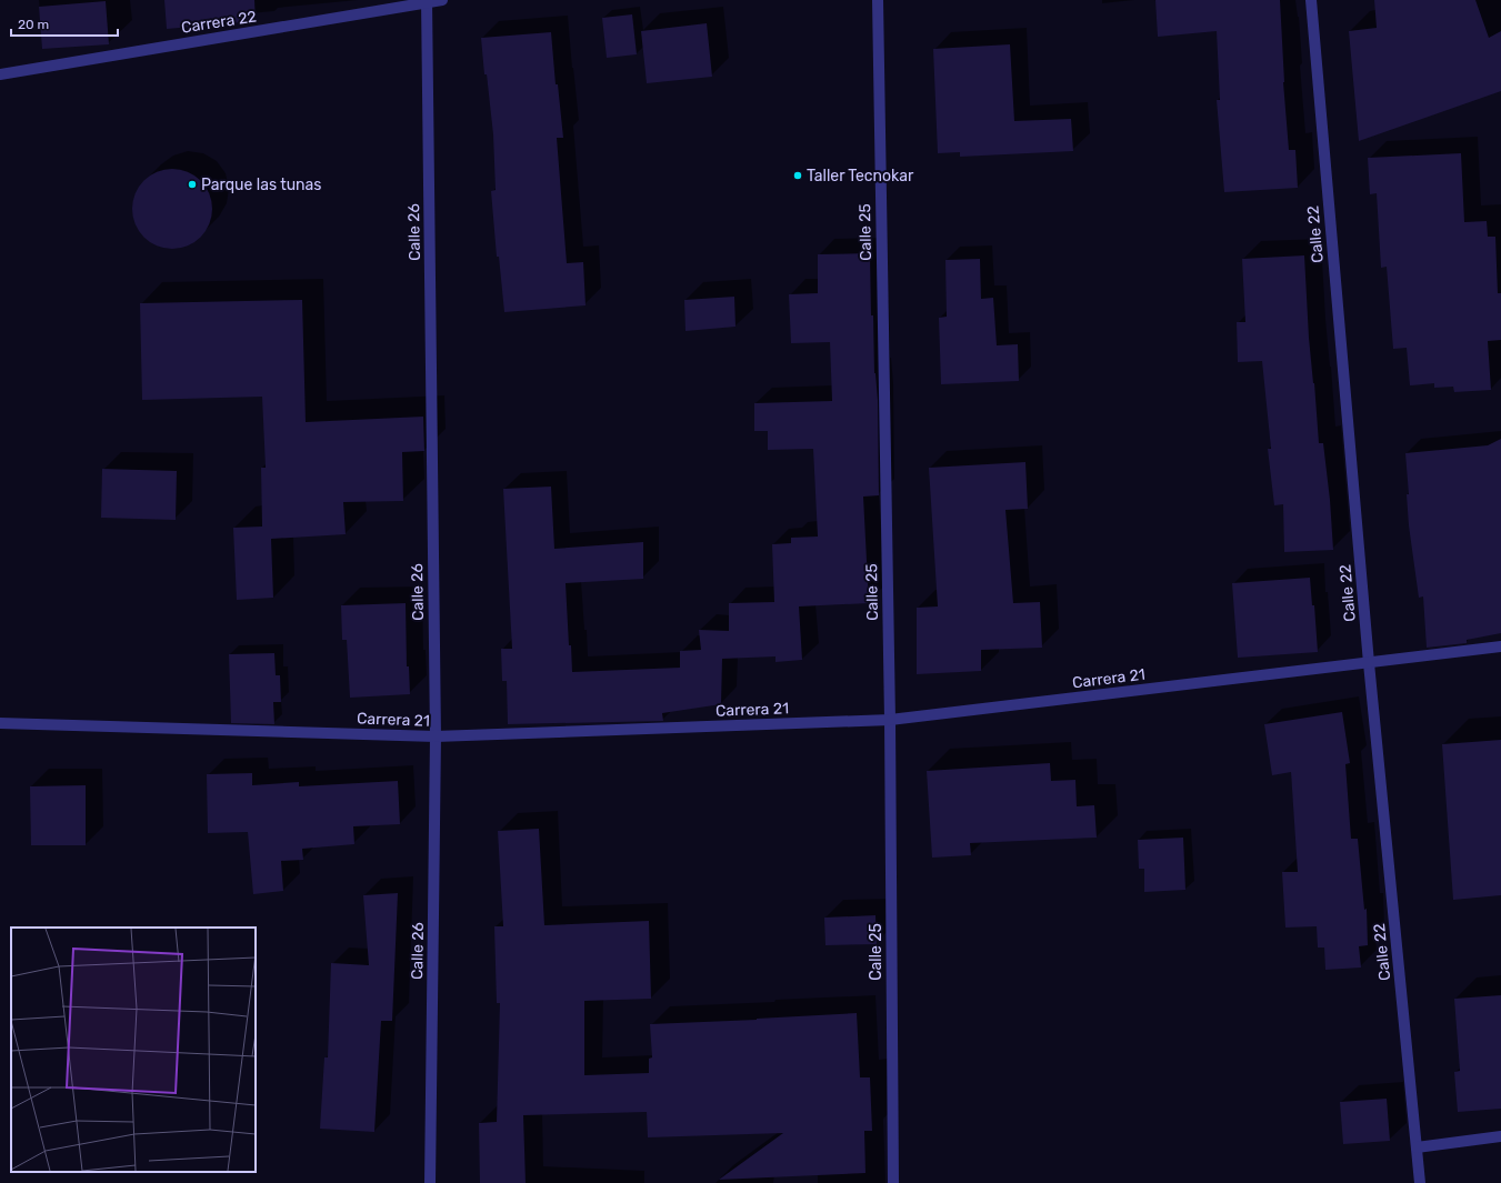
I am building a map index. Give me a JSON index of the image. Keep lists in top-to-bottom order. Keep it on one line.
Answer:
{"streets":{"street":["Carrera 22","Calle 26","Calle 25","Calle 22","Carrera 21"]},"crossings":[["Carrera 22","Calle 26"],["Calle 26","Carrera 21"],["Calle 25","Carrera 21"],["Calle 22","Carrera 21"]],"places":["Taller Tecnokar","Parque las tunas"],"scale_bar":"20 m"}
